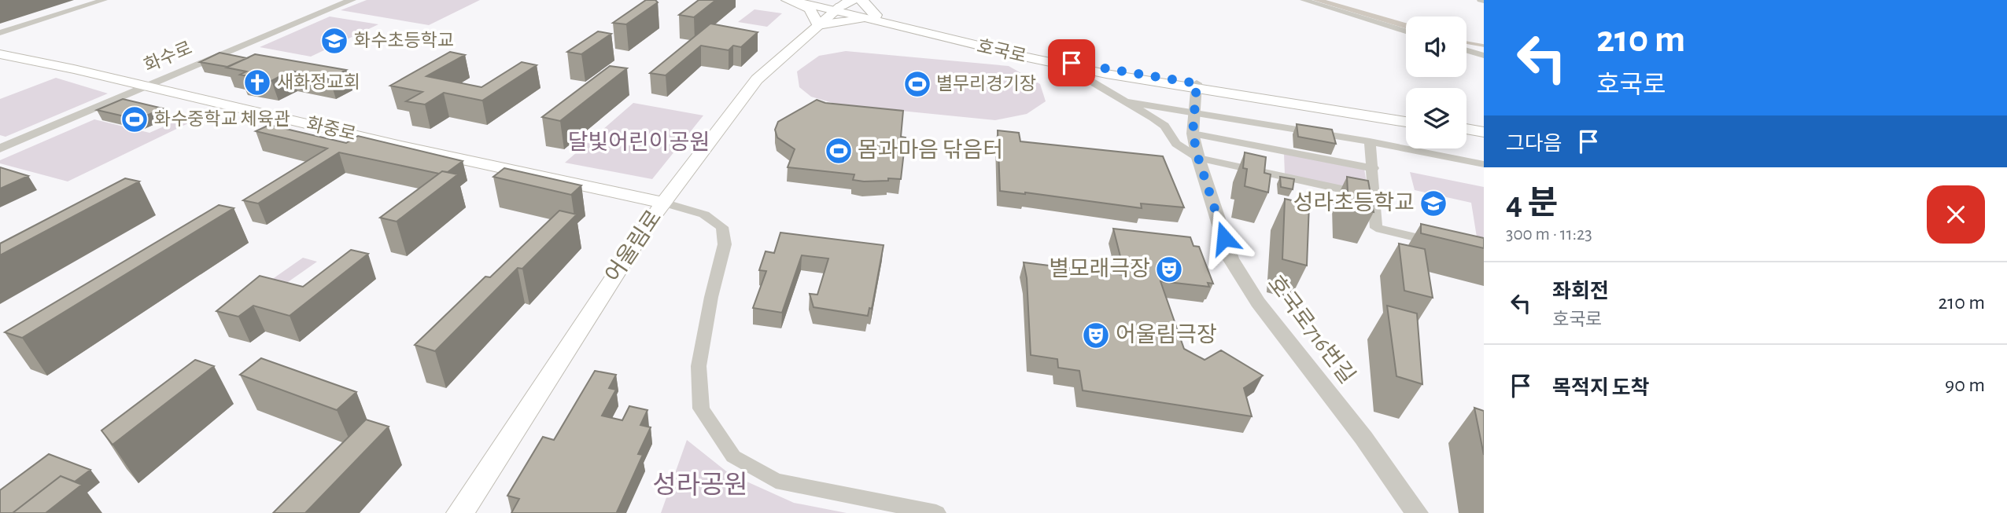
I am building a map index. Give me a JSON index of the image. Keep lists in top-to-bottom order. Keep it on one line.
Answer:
{"streets":{"main road":["호국로","화중로","어울림로"],"street":["화수로","호국로716번길"]},"crossings":[["호국로","어울림로"],["호국로","호국로716번길"],["화수로","화중로"],["화중로","어울림로"]],"parks":["달빛어린이공원","성라공원"],"places":{"school or university":["화수초등학교","성라초등학교"],"church":["새화정교회"],"sports":["별무리경기장","화수중학교 체육관","몸과마음 닦음터"],"theatre":["별모래극장","어울림극장"]},"page":{"turn":["210 m","호국로"],"then":"그다음","heading":["4 분","300 m · 11:23"],"list":[{"name":"좌회전","note":"호국로","value":"210 m"},{"name":"목적지 도착","value":"90 m"}]}}
